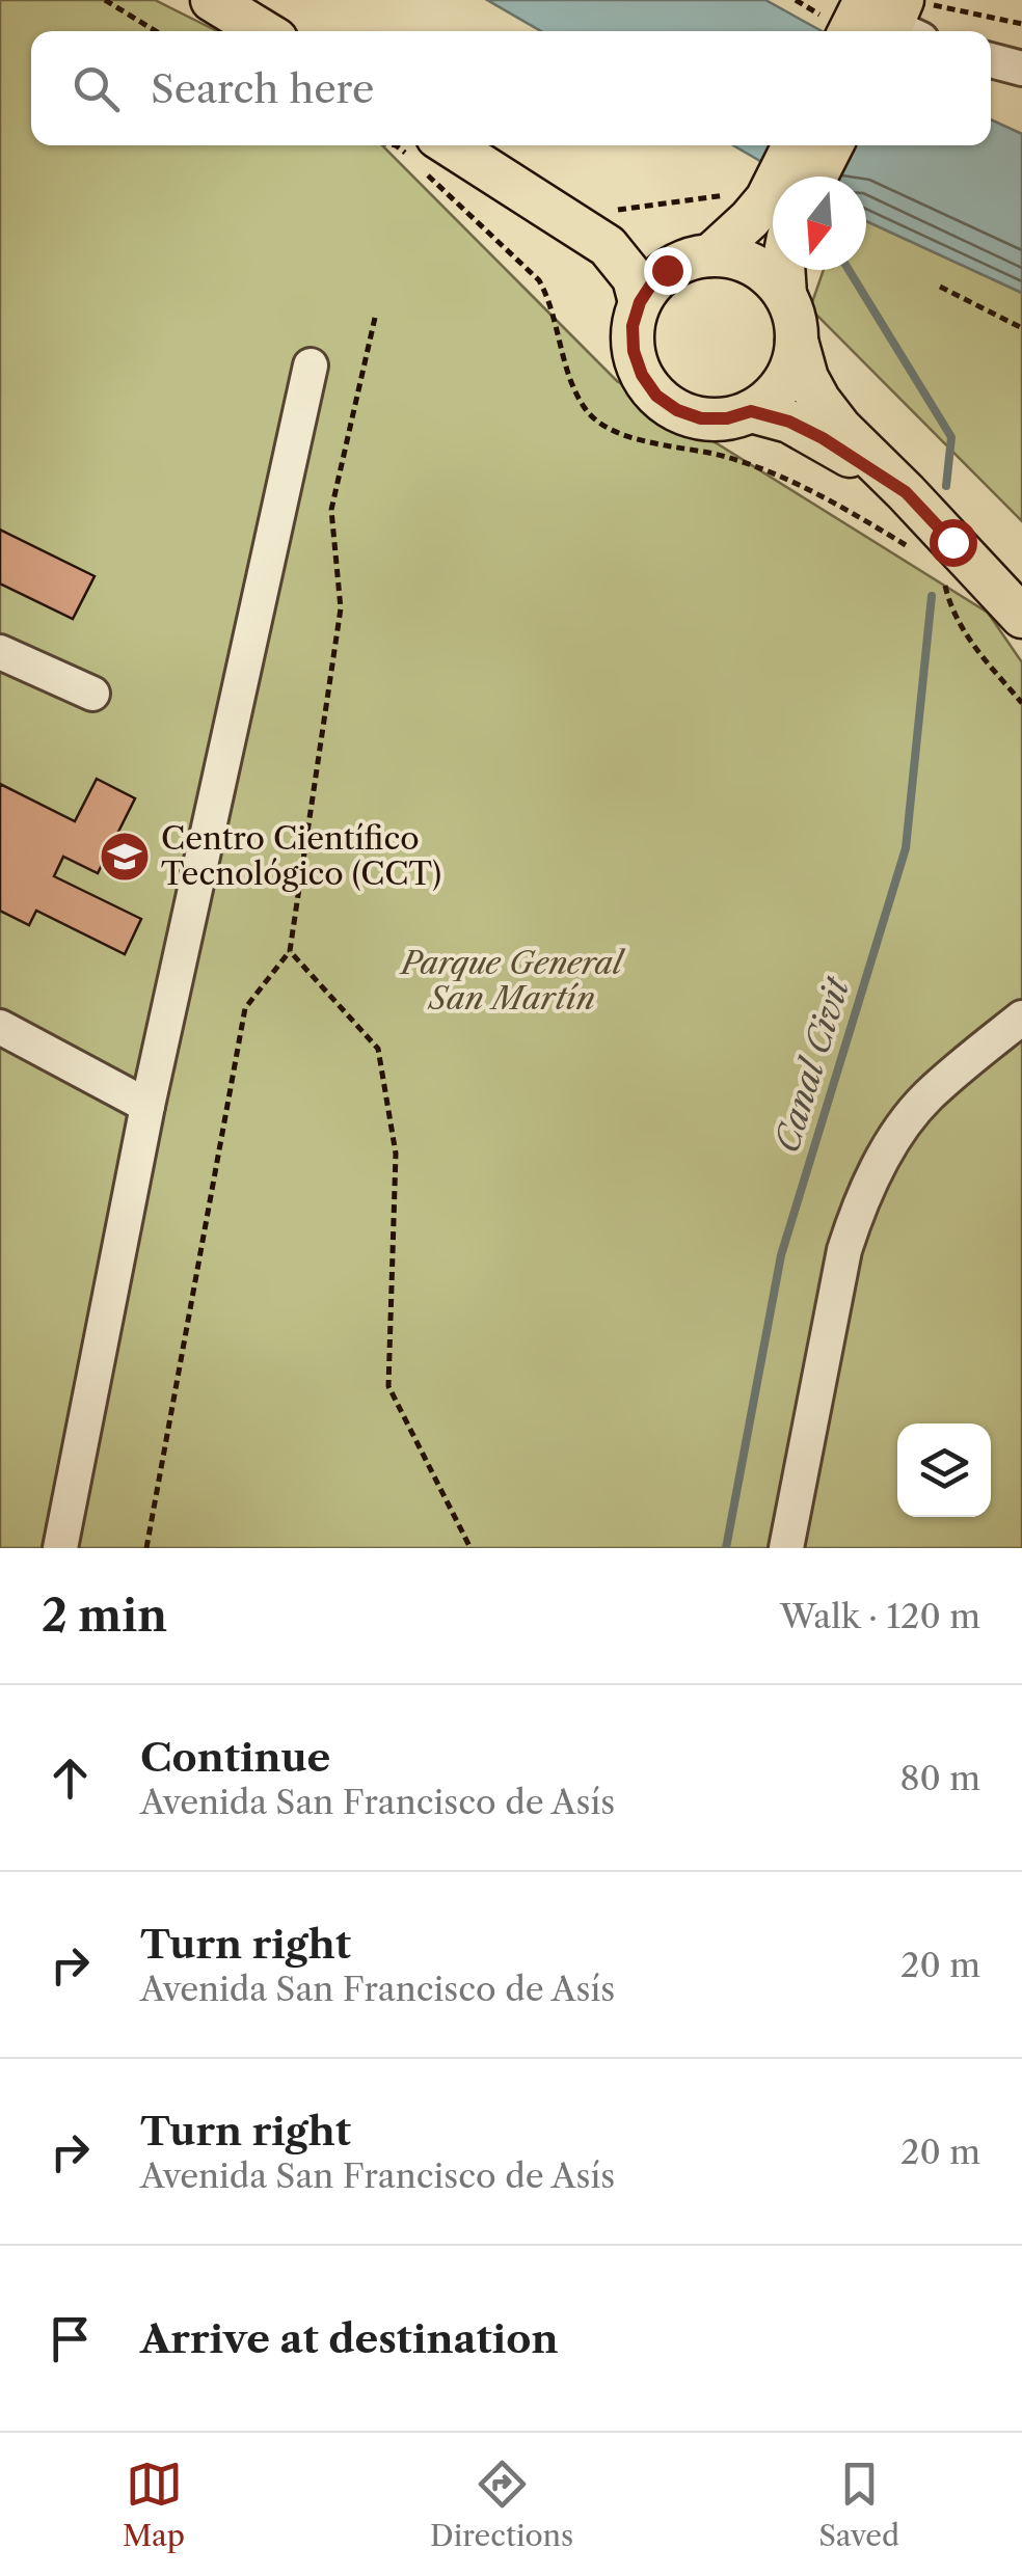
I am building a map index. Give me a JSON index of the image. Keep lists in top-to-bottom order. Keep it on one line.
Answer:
{"water":["Canal Civit"],"parks":["Parque General San Martín"],"places":{"school or university":["Centro Científico Tecnológico (CCT)"]},"north":"bottom","page":{"search":"Search here","heading":["2 min","Walk · 120 m"],"list":[["Continue","Avenida San Francisco de Asís","80 m"],["Turn right","Avenida San Francisco de Asís","20 m"],["Turn right","Avenida San Francisco de Asís","20 m"],"Arrive at destination"],"nav":["Map","Directions","Saved"]}}
